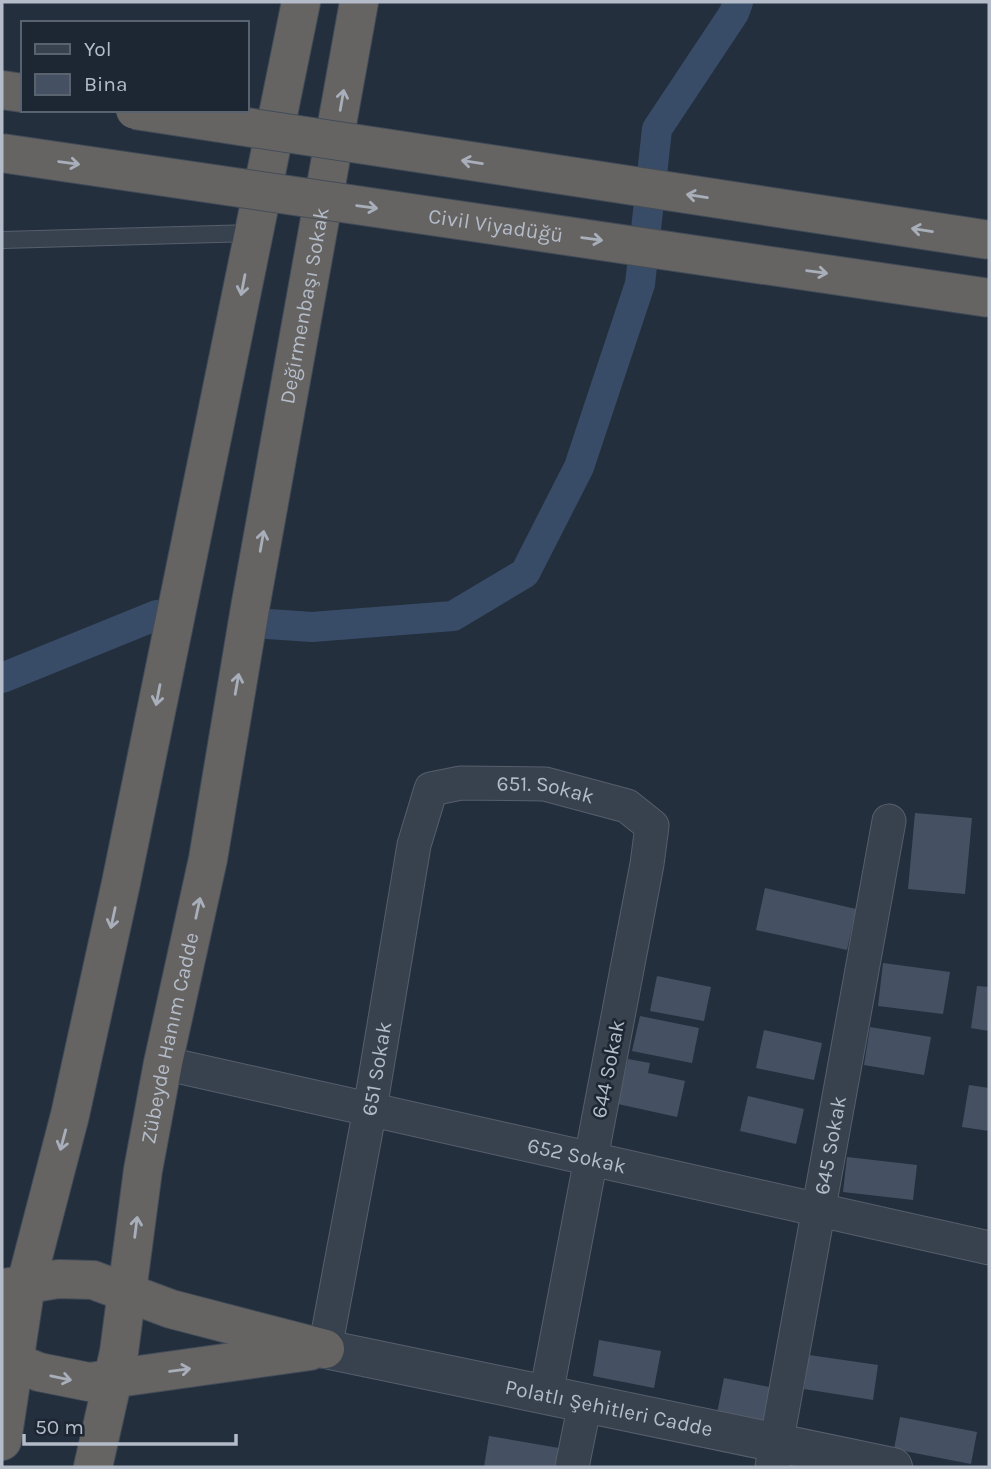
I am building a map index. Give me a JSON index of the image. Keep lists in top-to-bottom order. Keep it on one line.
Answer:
{"streets":{"highway":["Civil Viyadüğü","Değirmenbaşı Sokak","Zübeyde Hanım Cadde"],"street":["651. Sokak","651 Sokak","644 Sokak","645 Sokak","652 Sokak","Polatlı Şehitleri Cadde"]},"crossings":[["Değirmenbaşı Sokak","Zübeyde Hanım Cadde"],["651. Sokak","651 Sokak"],["651. Sokak","644 Sokak"],["Zübeyde Hanım Cadde","652 Sokak"],["651 Sokak","652 Sokak"],["651 Sokak","Polatlı Şehitleri Cadde"],["644 Sokak","652 Sokak"],["644 Sokak","Polatlı Şehitleri Cadde"],["645 Sokak","652 Sokak"],["645 Sokak","Polatlı Şehitleri Cadde"]],"legend":["Yol","Bina"],"scale_bar":"50 m"}
